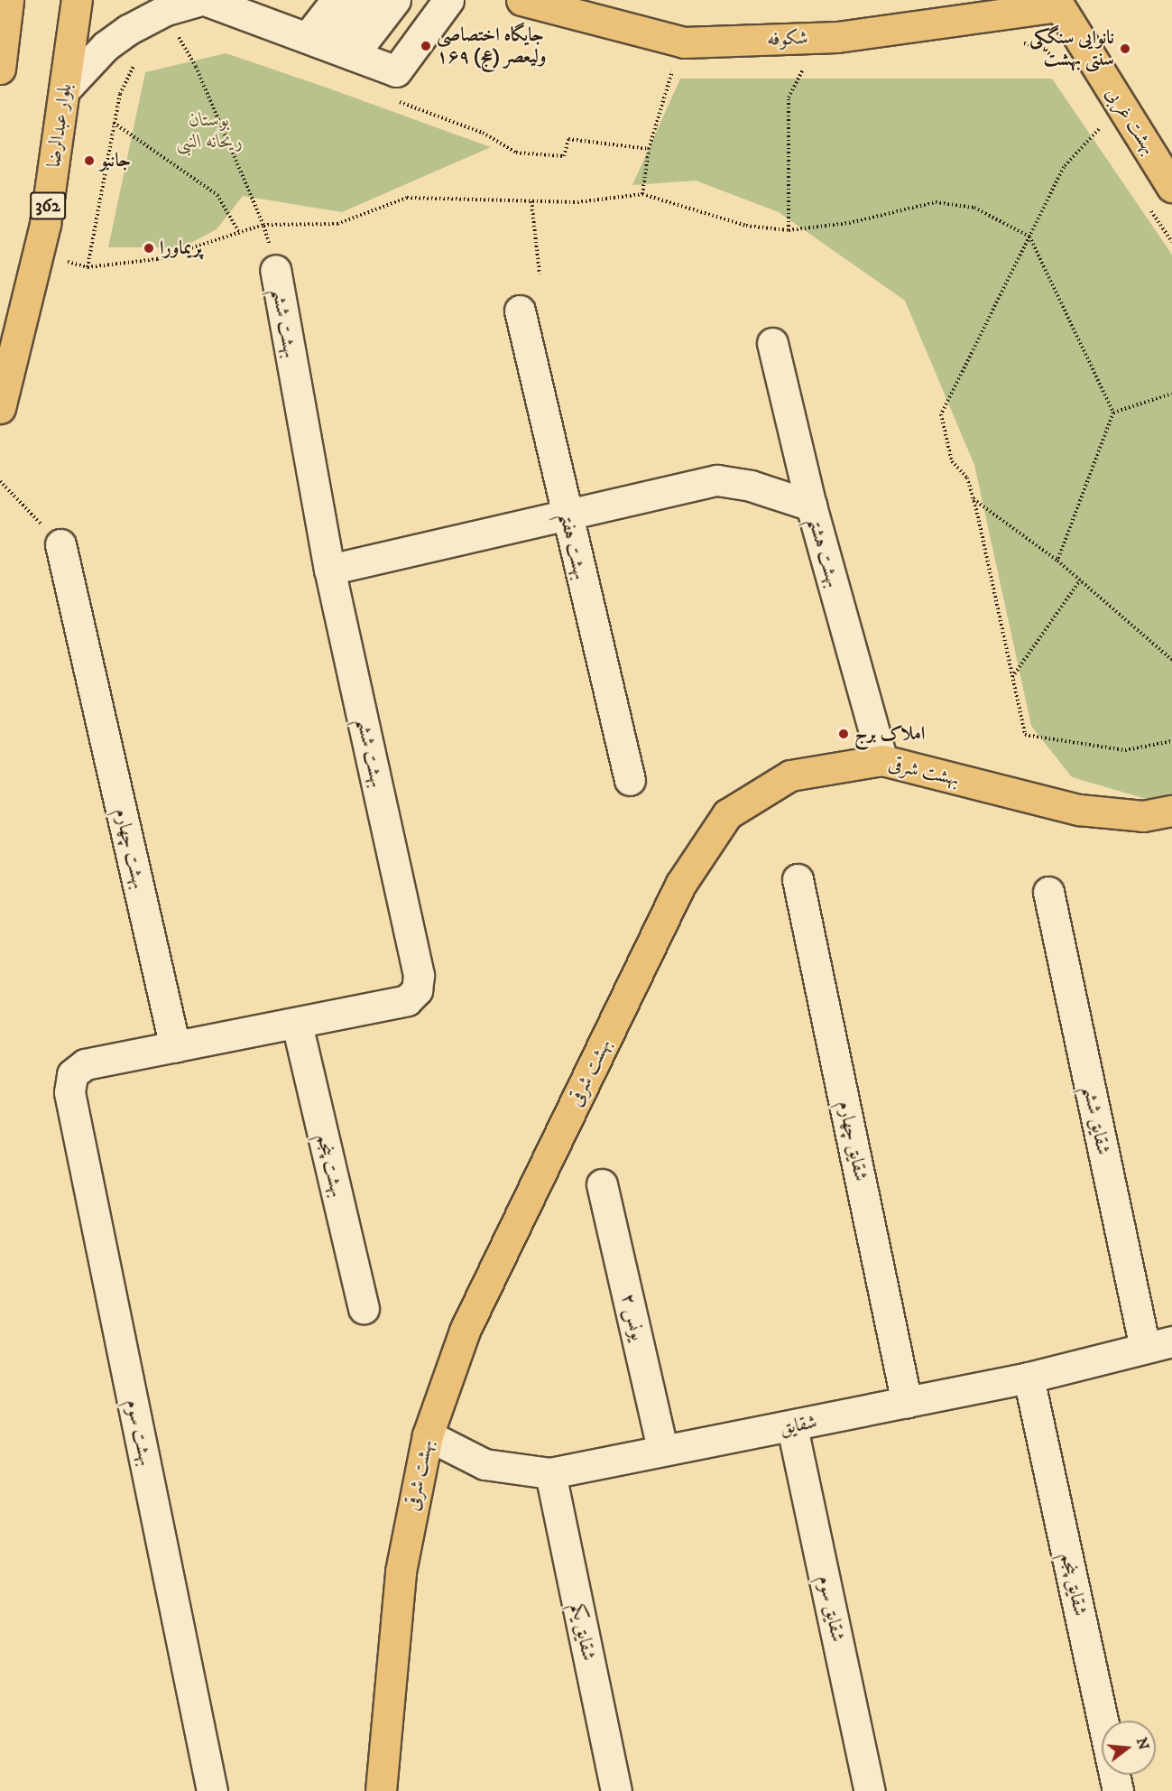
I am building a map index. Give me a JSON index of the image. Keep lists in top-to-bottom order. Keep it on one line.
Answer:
{"streets":{"main road":["شکوفه","بهشت غربی","بلوار عبدالرضا","362","بهشت شرقی"],"street":["بهشت ششم","بهشت هفتم","بهشت هشتم","بهشت چهارم","شقایق ششم","شقایق چهارم","بهشت پنجم","یونس ۲","شقایق","بهشت سوم","شقایق پنجم","شقایق سوم","شقایق یکم"]},"crossings":[["شکوفه","بهشت غربی"],["بهشت ششم","بهشت چهارم"],["بهشت ششم","بهشت پنجم"],["بهشت ششم","بهشت سوم"],["بهشت هشتم","بهشت شرقی"],["بهشت شرقی","شقایق"],["بهشت چهارم","بهشت سوم"],["شقایق ششم","شقایق"],["شقایق چهارم","شقایق"],["یونس ۲","شقایق"],["شقایق","شقایق پنجم"],["شقایق","شقایق سوم"],["شقایق","شقایق یکم"]],"parks":["بوستان ریحانه النبی"],"places":["جایگاه اختصاصی ۱۶۹ ولیعصر (عج)","نانوایی سنگکی سنتی بهشت","جانبو","پریماورا","املاک برج"],"north":"right"}
